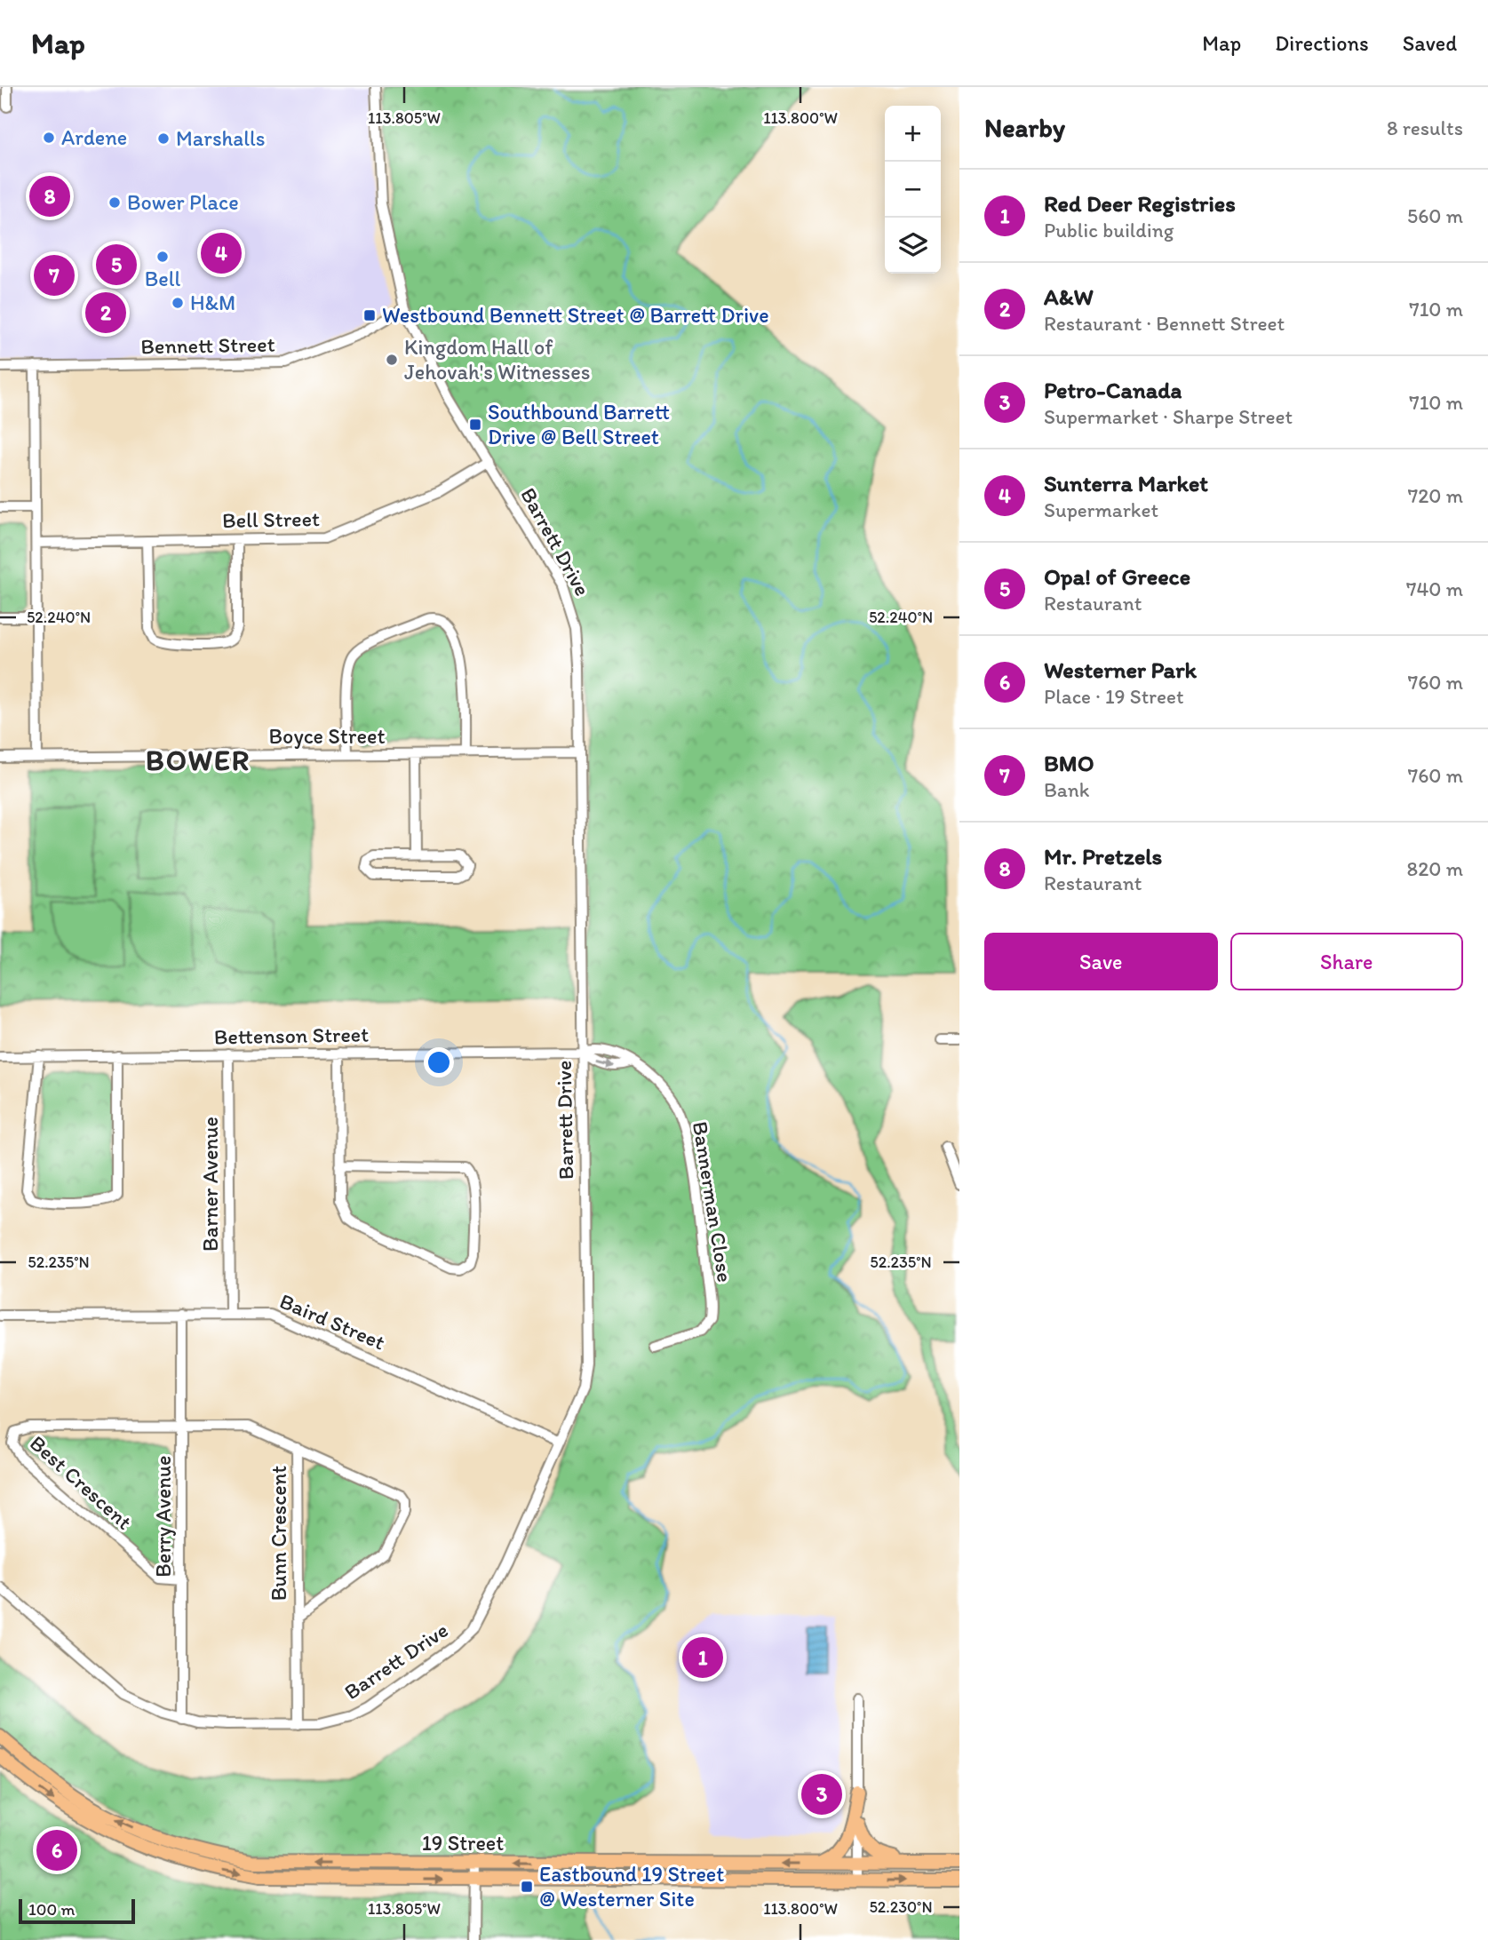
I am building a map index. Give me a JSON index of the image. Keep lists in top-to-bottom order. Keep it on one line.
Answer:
{"streets":{"main road":["19 Street"],"street":["Bennett Street","Bell Street","Barrett Drive","Boyce Street","Bettenson Street","Barner Avenue","Bannerman Close","Baird Street","Best Crescent","Berry Avenue","Bunn Crescent"]},"crossings":[["Bennett Street","Barrett Drive"],["Bell Street","Barrett Drive"],["Barrett Drive","Boyce Street"],["Barrett Drive","Bettenson Street"],["Barrett Drive","Baird Street"],["Barrett Drive","Berry Avenue"],["Barrett Drive","Bunn Crescent"],["Bettenson Street","Barner Avenue"],["Bettenson Street","Bannerman Close"],["Barner Avenue","Baird Street"],["Baird Street","Berry Avenue"],["Best Crescent","Berry Avenue"],["Best Crescent","Bunn Crescent"],["Berry Avenue","Bunn Crescent"]],"districts":["BOWER"],"places":{"other":["Ardene","Marshalls","Bower Place","Bell","H&M","Kingdom Hall of Jehovah's Witnesses"],"transit":["Westbound Bennett Street @ Barrett Drive","Southbound Barrett Drive @ Bell Street","Eastbound 19 Street @ Westerner Site"]},"scale_bar":"100 m","page":{"header":"Map","nav":["Map","Directions","Saved"],"heading":["Nearby","8 results"],"map_buttons":["+","−"],"list":[{"mark":"1","name":"Red Deer Registries","note":"Public building","value":"560 m"},{"mark":"2","name":"A&W","note":"Restaurant · Bennett Street","value":"710 m"},{"mark":"3","name":"Petro-Canada","note":"Supermarket · Sharpe Street","value":"710 m"},{"mark":"4","name":"Sunterra Market","note":"Supermarket","value":"720 m"},{"mark":"5","name":"Opa! of Greece","note":"Restaurant","value":"740 m"},{"mark":"6","name":"Westerner Park","note":"Place · 19 Street","value":"760 m"},{"mark":"7","name":"BMO","note":"Bank","value":"760 m"},{"mark":"8","name":"Mr. Pretzels","note":"Restaurant","value":"820 m"}],"pins":["8","4","5","7","2","1","3","6"],"buttons":["Save","Share"],"scale":"100 m"},"coordinates":["113.805°W","113.800°W","52.240°N","52.235°N","52.230°N"]}
